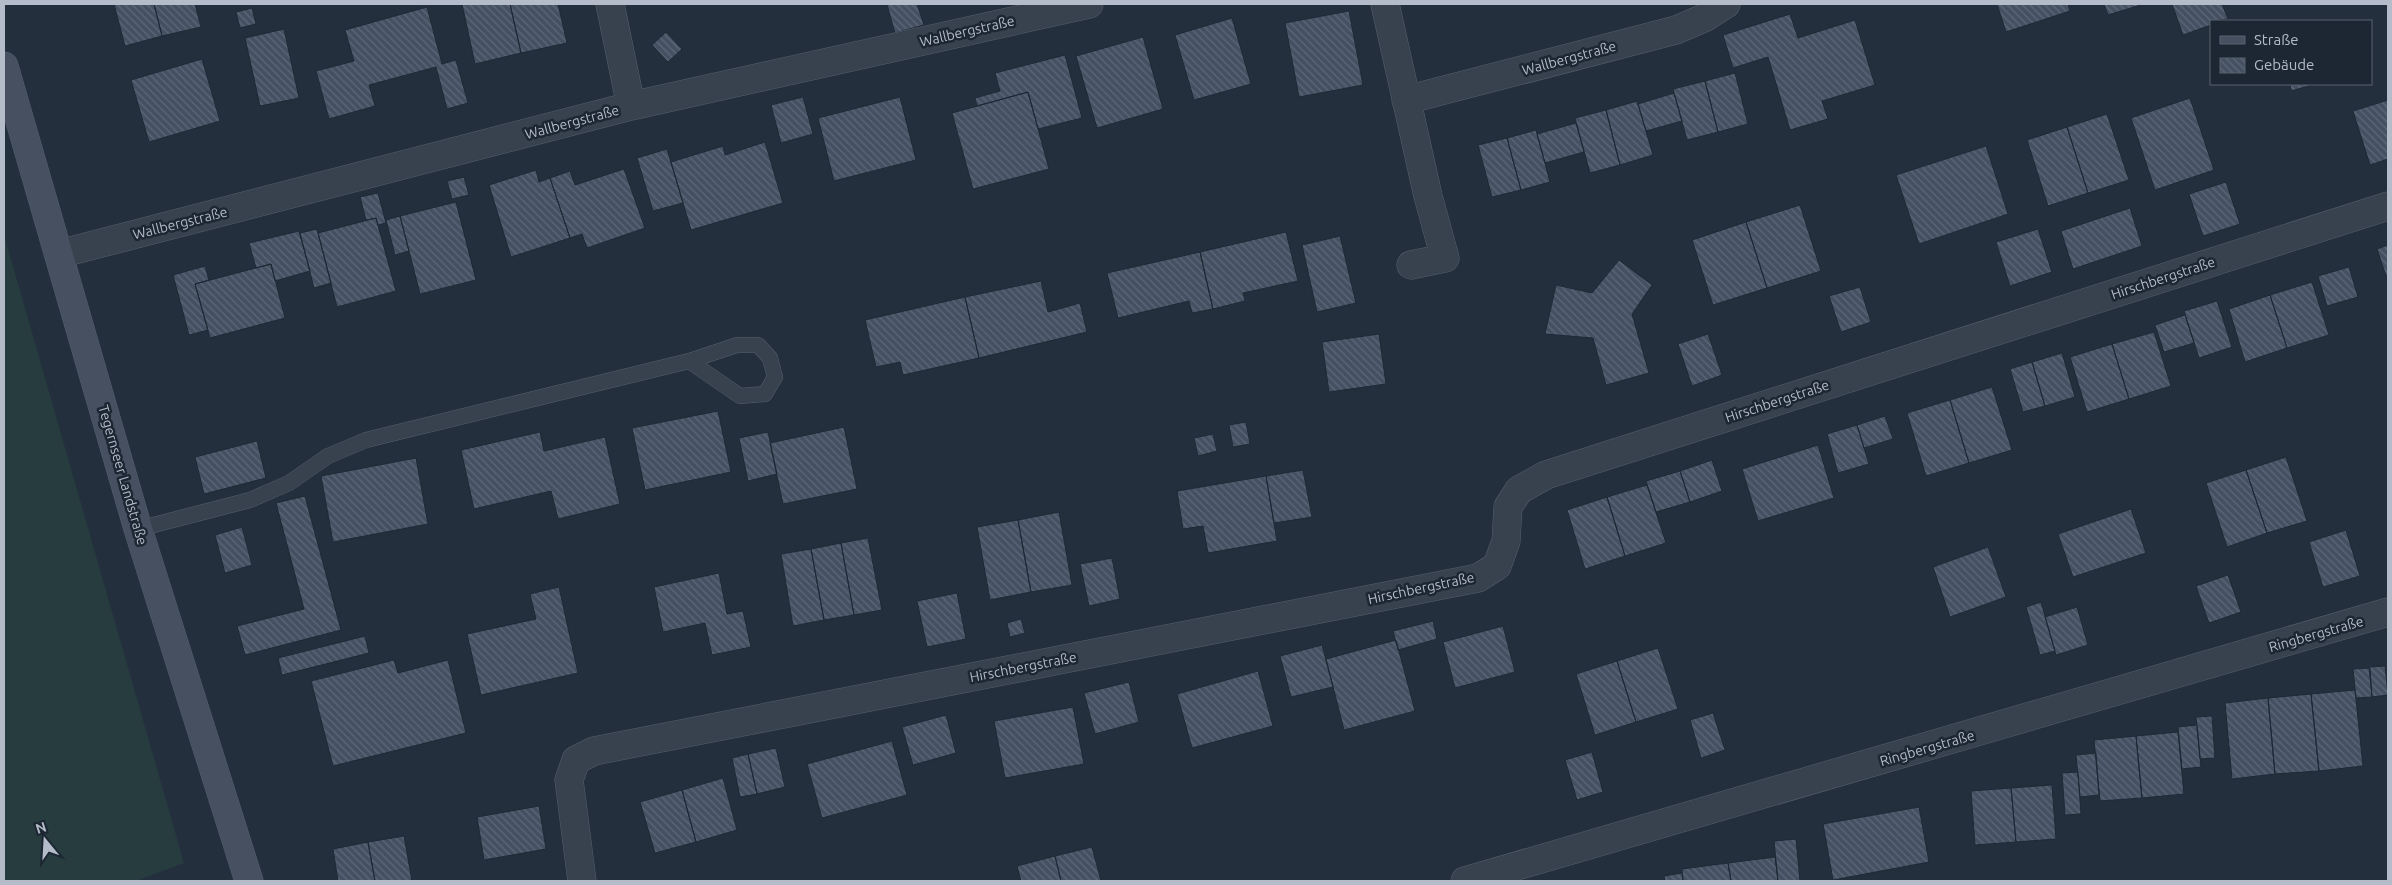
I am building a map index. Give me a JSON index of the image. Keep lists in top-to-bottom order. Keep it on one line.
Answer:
{"streets":{"main road":["Tegernseer Landstraße"],"street":["Wallbergstraße","Hirschbergstraße","Ringbergstraße"]},"crossings":[["Wallbergstraße","Tegernseer Landstraße"]],"legend":["Straße","Gebäude"],"north":"top"}
